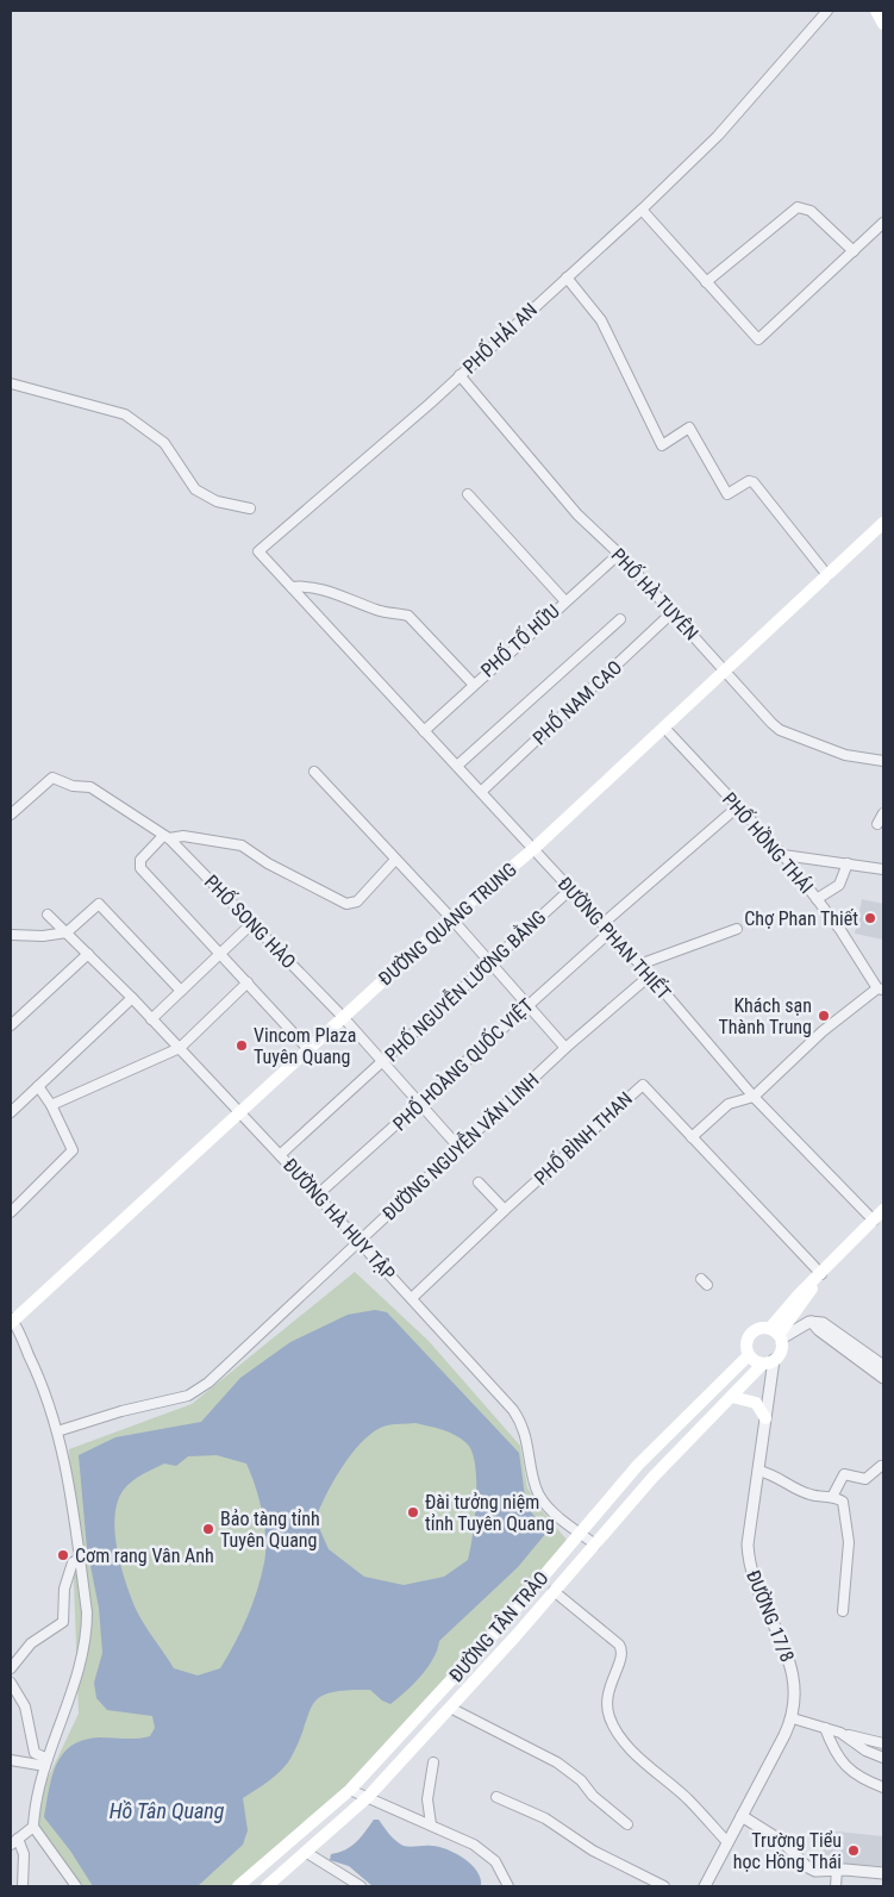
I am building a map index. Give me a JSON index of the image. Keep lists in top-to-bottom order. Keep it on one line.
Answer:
{"streets":{"main road":["ĐƯỜNG QUANG TRUNG","ĐƯỜNG TÂN TRÀO"],"street":["PHỐ HẢI AN","PHỐ HÀ TUYÊN","PHỐ TỐ HỮU","PHỐ NAM CAO","PHỐ HỒNG THÁI","PHỐ SONG HÀO","ĐƯỜNG PHAN THIẾT","PHỐ NGUYỄN LƯƠNG BẰNG","PHỐ HOÀNG QUỐC VIỆT","PHỐ BÌNH THAN","ĐƯỜNG NGUYỄN VĂN LINH","ĐƯỜNG HÀ HUY TẬP","ĐƯỜNG 17/8"]},"crossings":[["PHỐ HẢI AN","PHỐ HÀ TUYÊN"],["PHỐ HẢI AN","ĐƯỜNG PHAN THIẾT"],["PHỐ HÀ TUYÊN","PHỐ TỐ HỮU"],["PHỐ HÀ TUYÊN","PHỐ NAM CAO"],["PHỐ HÀ TUYÊN","ĐƯỜNG QUANG TRUNG"],["PHỐ TỐ HỮU","ĐƯỜNG PHAN THIẾT"],["PHỐ NAM CAO","ĐƯỜNG PHAN THIẾT"],["PHỐ HỒNG THÁI","ĐƯỜNG QUANG TRUNG"],["PHỐ SONG HÀO","ĐƯỜNG QUANG TRUNG"],["PHỐ SONG HÀO","PHỐ NGUYỄN LƯƠNG BẰNG"],["PHỐ SONG HÀO","PHỐ HOÀNG QUỐC VIỆT"],["PHỐ SONG HÀO","ĐƯỜNG NGUYỄN VĂN LINH"],["ĐƯỜNG QUANG TRUNG","ĐƯỜNG PHAN THIẾT"],["ĐƯỜNG QUANG TRUNG","ĐƯỜNG HÀ HUY TẬP"],["ĐƯỜNG PHAN THIẾT","PHỐ NGUYỄN LƯƠNG BẰNG"],["ĐƯỜNG PHAN THIẾT","PHỐ HOÀNG QUỐC VIỆT"],["ĐƯỜNG PHAN THIẾT","ĐƯỜNG NGUYỄN VĂN LINH"],["PHỐ NGUYỄN LƯƠNG BẰNG","ĐƯỜNG HÀ HUY TẬP"],["PHỐ HOÀNG QUỐC VIỆT","ĐƯỜNG HÀ HUY TẬP"],["PHỐ BÌNH THAN","ĐƯỜNG HÀ HUY TẬP"],["ĐƯỜNG NGUYỄN VĂN LINH","ĐƯỜNG HÀ HUY TẬP"],["ĐƯỜNG HÀ HUY TẬP","ĐƯỜNG TÂN TRÀO"],["ĐƯỜNG 17/8","ĐƯỜNG TÂN TRÀO"]],"water":["Hồ Tân Quang"],"places":["Chợ Phan Thiết","Khách sạn Thành Trung","Vincom Plaza Tuyên Quang","Đài tưởng niệm tỉnh Tuyên Quang","Bảo tàng tỉnh Tuyên Quang","Cơm rang Vân Anh","Trường Tiểu học Hồng Thái"]}
